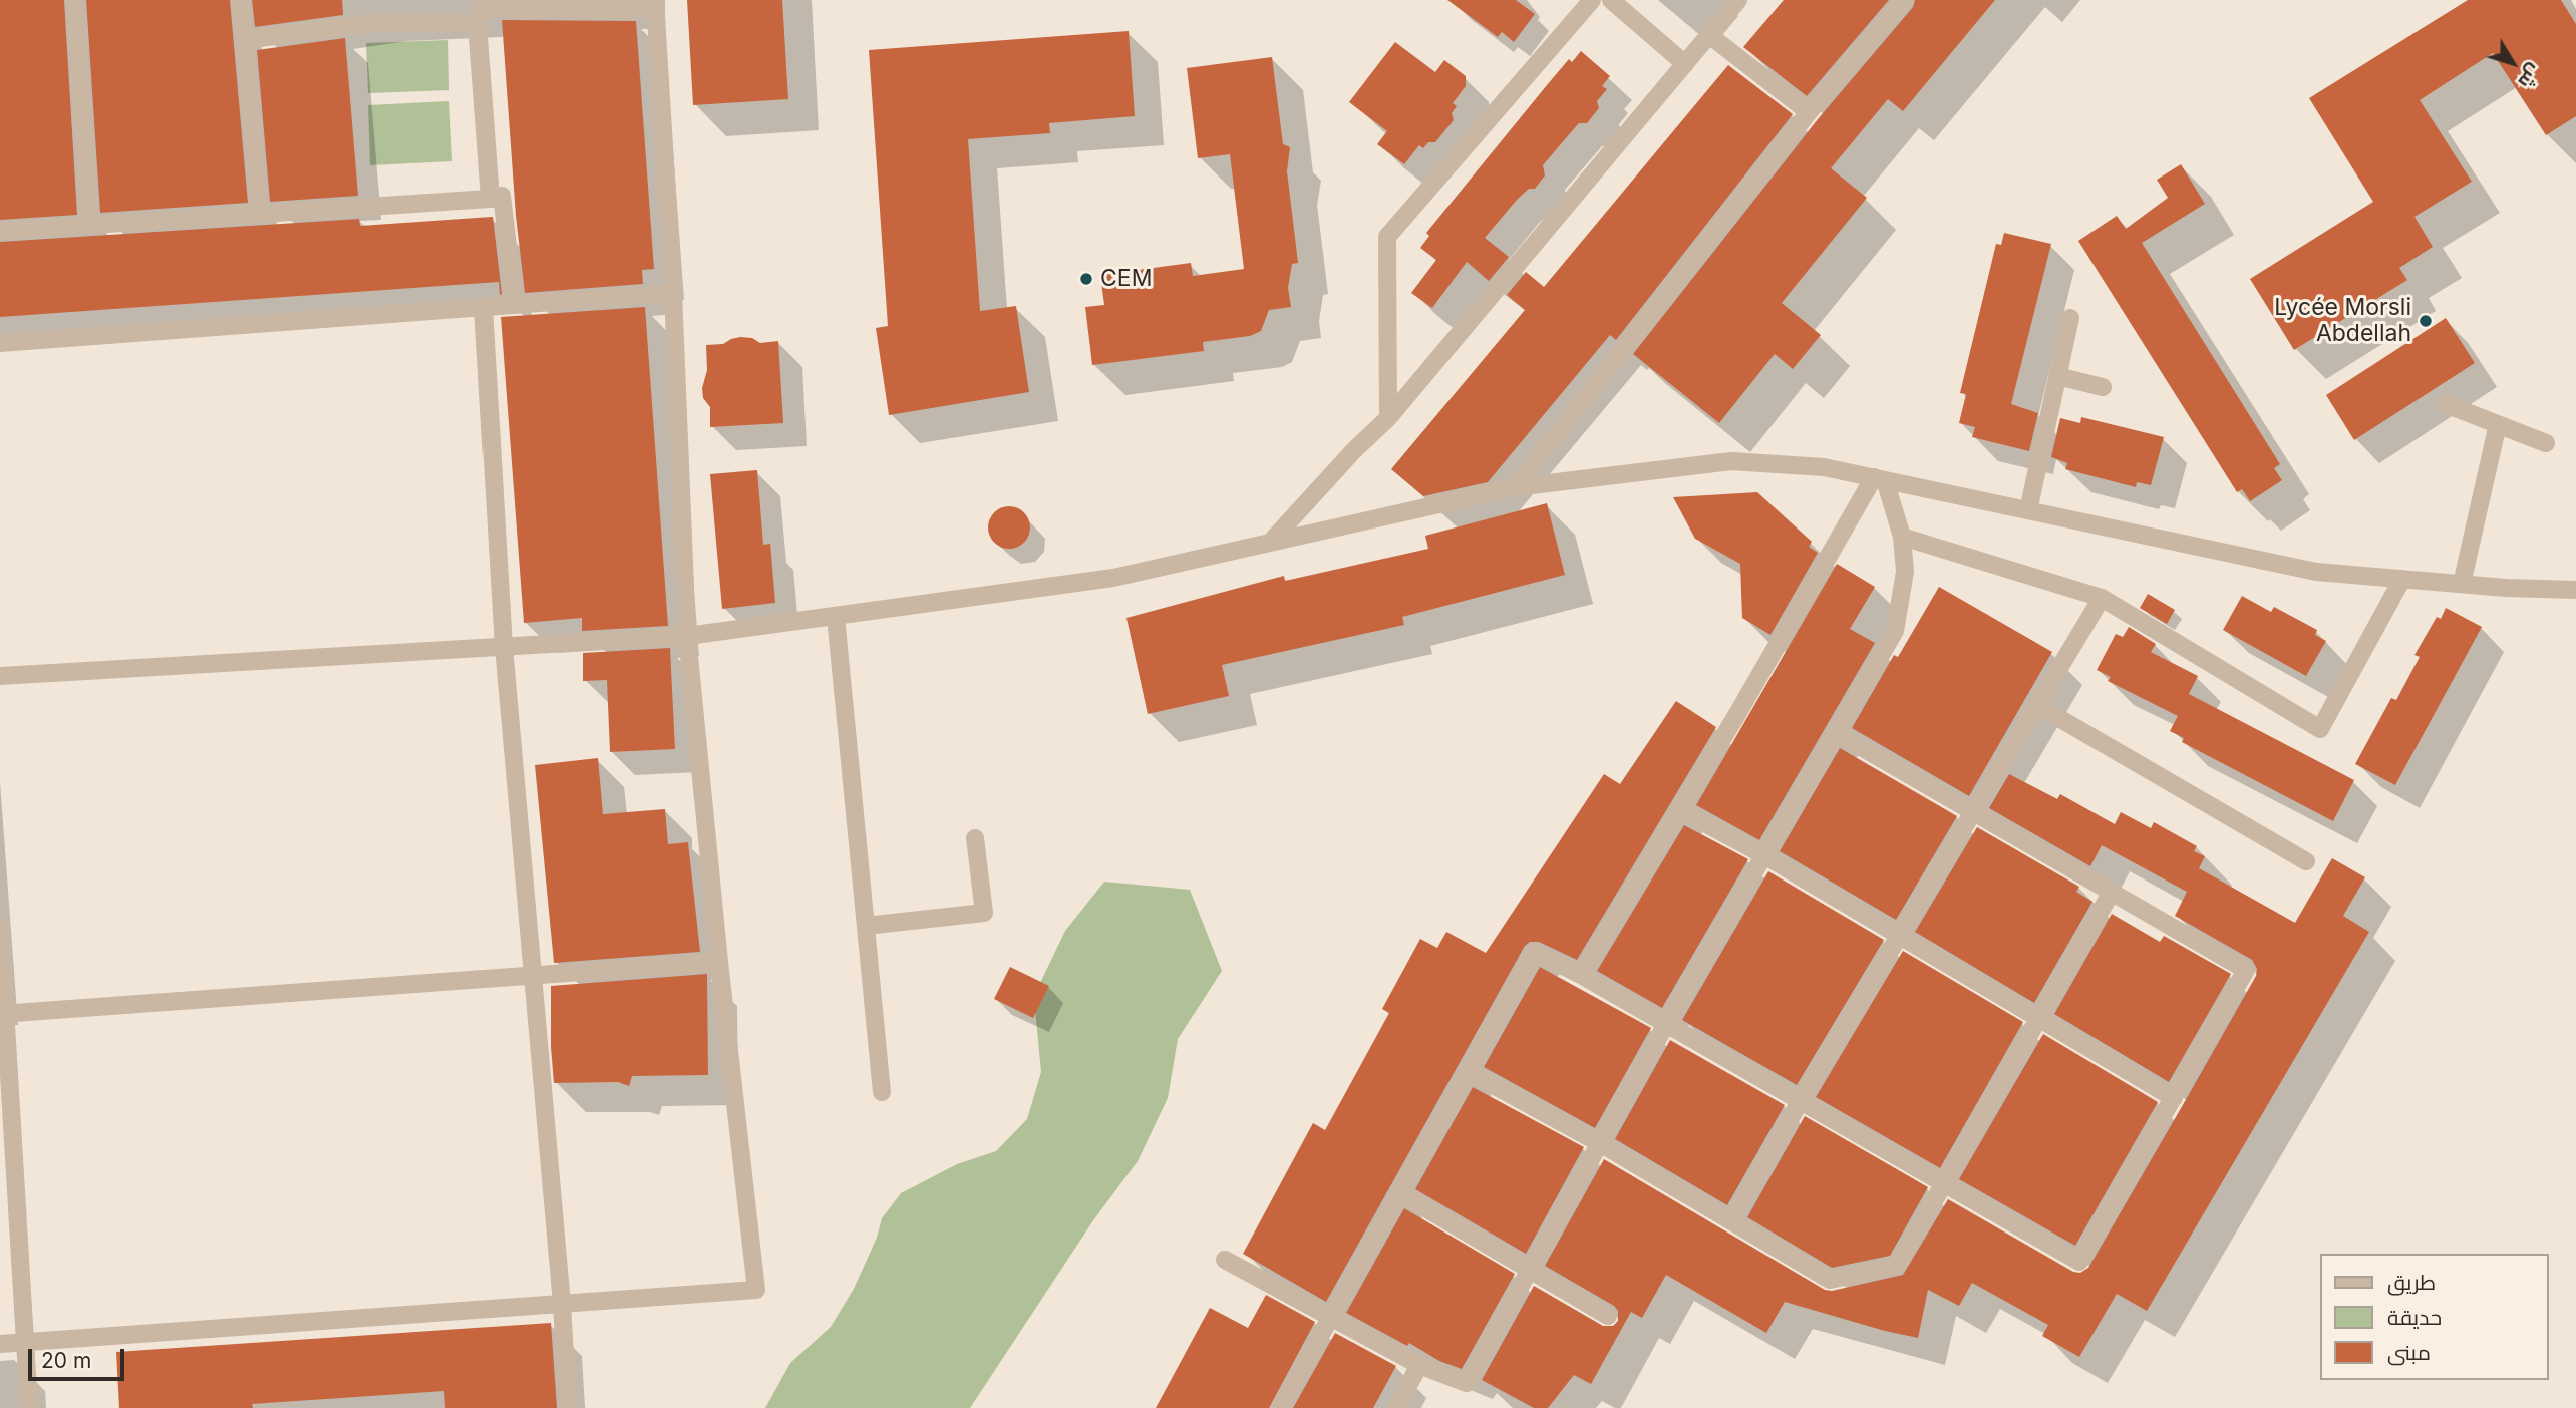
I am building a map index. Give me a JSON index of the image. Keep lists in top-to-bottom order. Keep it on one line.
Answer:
{"places":["CEM","Lycée Morsli Abdellah"],"legend":["طريق","حديقة","مبنى"],"scale_bar":"20 m","north":"bottom right"}
